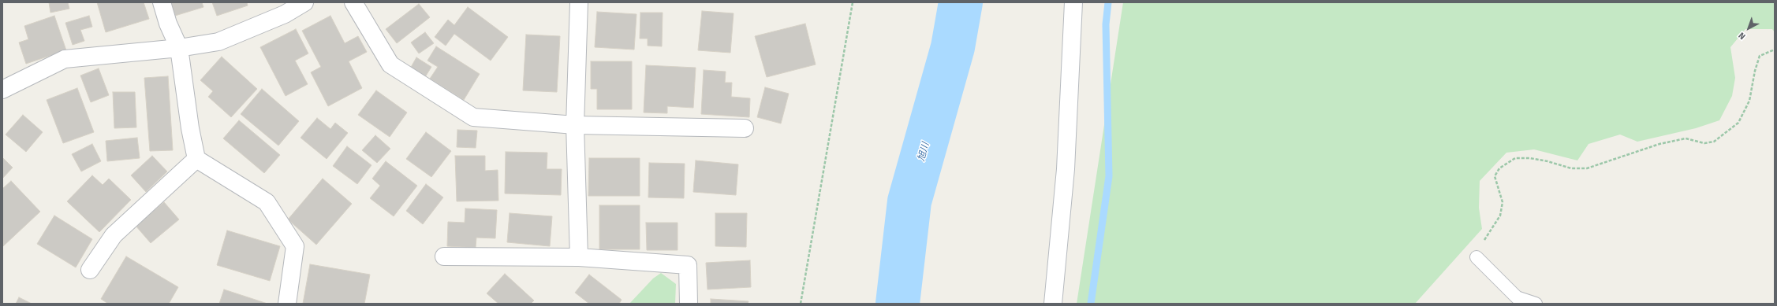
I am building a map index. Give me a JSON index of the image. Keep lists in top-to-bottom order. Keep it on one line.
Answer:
{"water":["旭川"],"north":"bottom left"}
